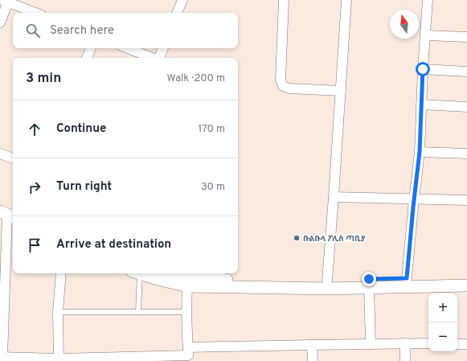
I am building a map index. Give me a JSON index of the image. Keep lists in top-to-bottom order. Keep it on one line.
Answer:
{"places":["ቡልቡላ ፖሊስ ጣቢያ"],"north":"top","page":{"search":"Search here","heading":["3 min","Walk · 200 m"],"list":[["Continue","170 m"],["Turn right","30 m"],"Arrive at destination"],"map_buttons":["+","−"]}}
